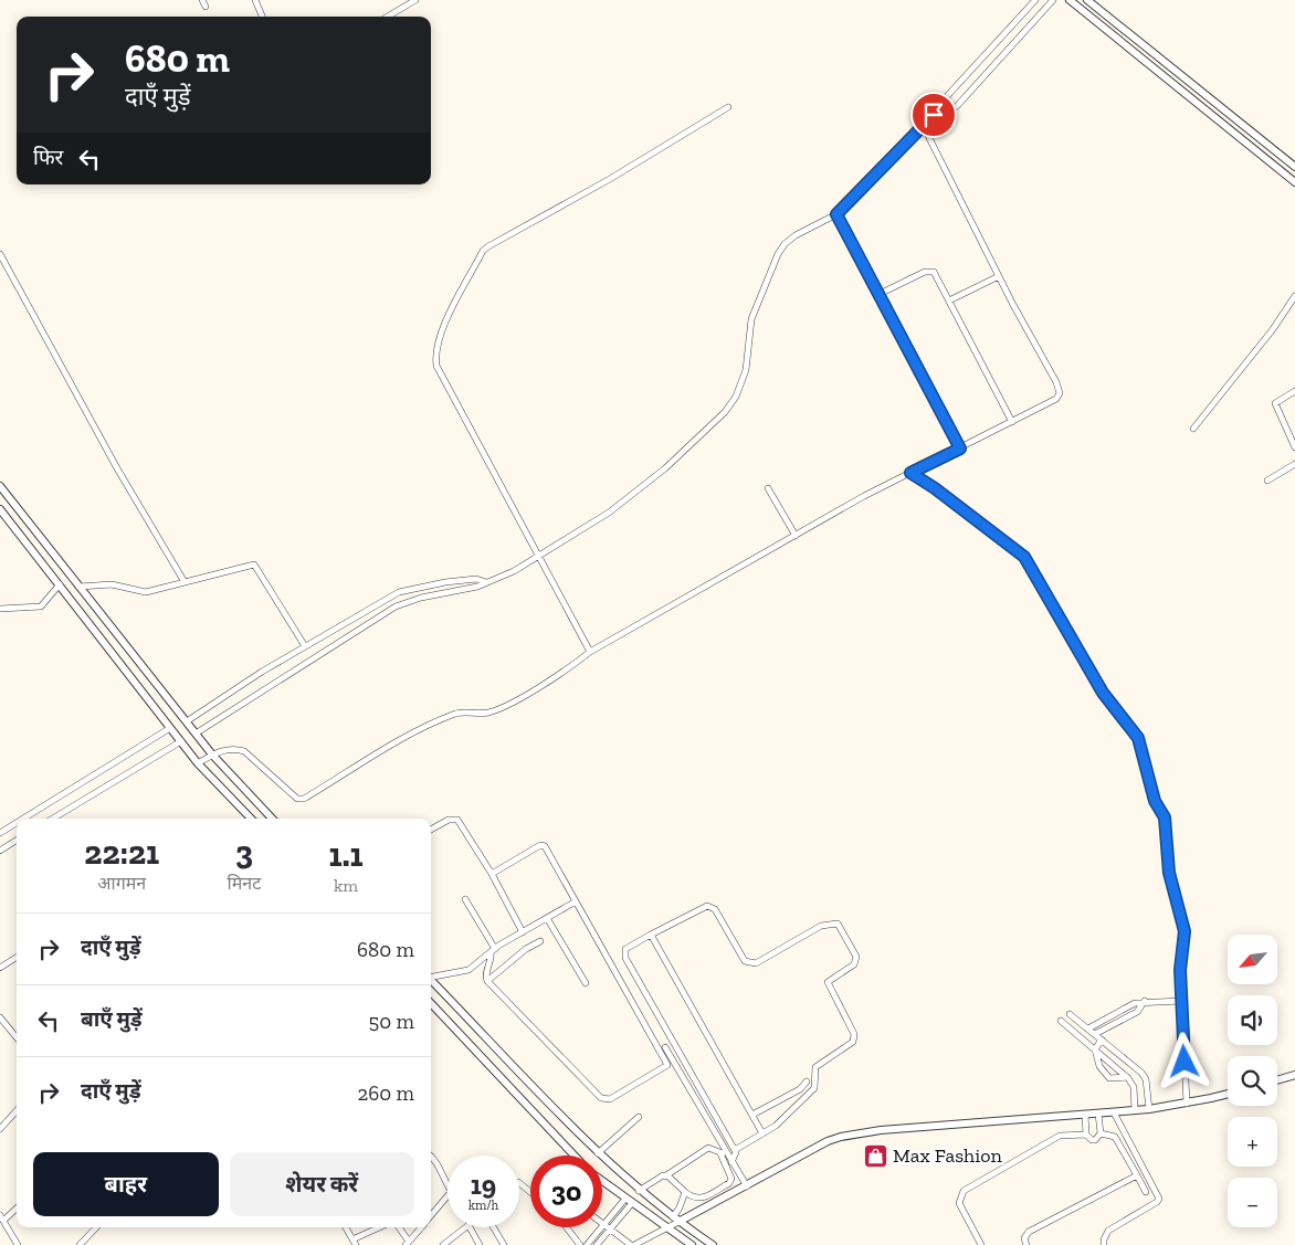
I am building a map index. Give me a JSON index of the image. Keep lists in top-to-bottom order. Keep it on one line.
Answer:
{"places":{"shop":["Max Fashion"]},"north":"bottom left","page":{"turn":["680 m","दाएँ मुड़ें"],"then":"फिर","eta":["22:21","आगमन","3","मिनट","1.1","km"],"list":[{"name":"दाएँ मुड़ें","value":"680 m"},{"name":"बाएँ मुड़ें","value":"50 m"},{"name":"दाएँ मुड़ें","value":"260 m"}],"map_buttons":["+","−"],"buttons":["बाहर","शेयर करें"],"speed":"19 km/h","limit":"30"}}
